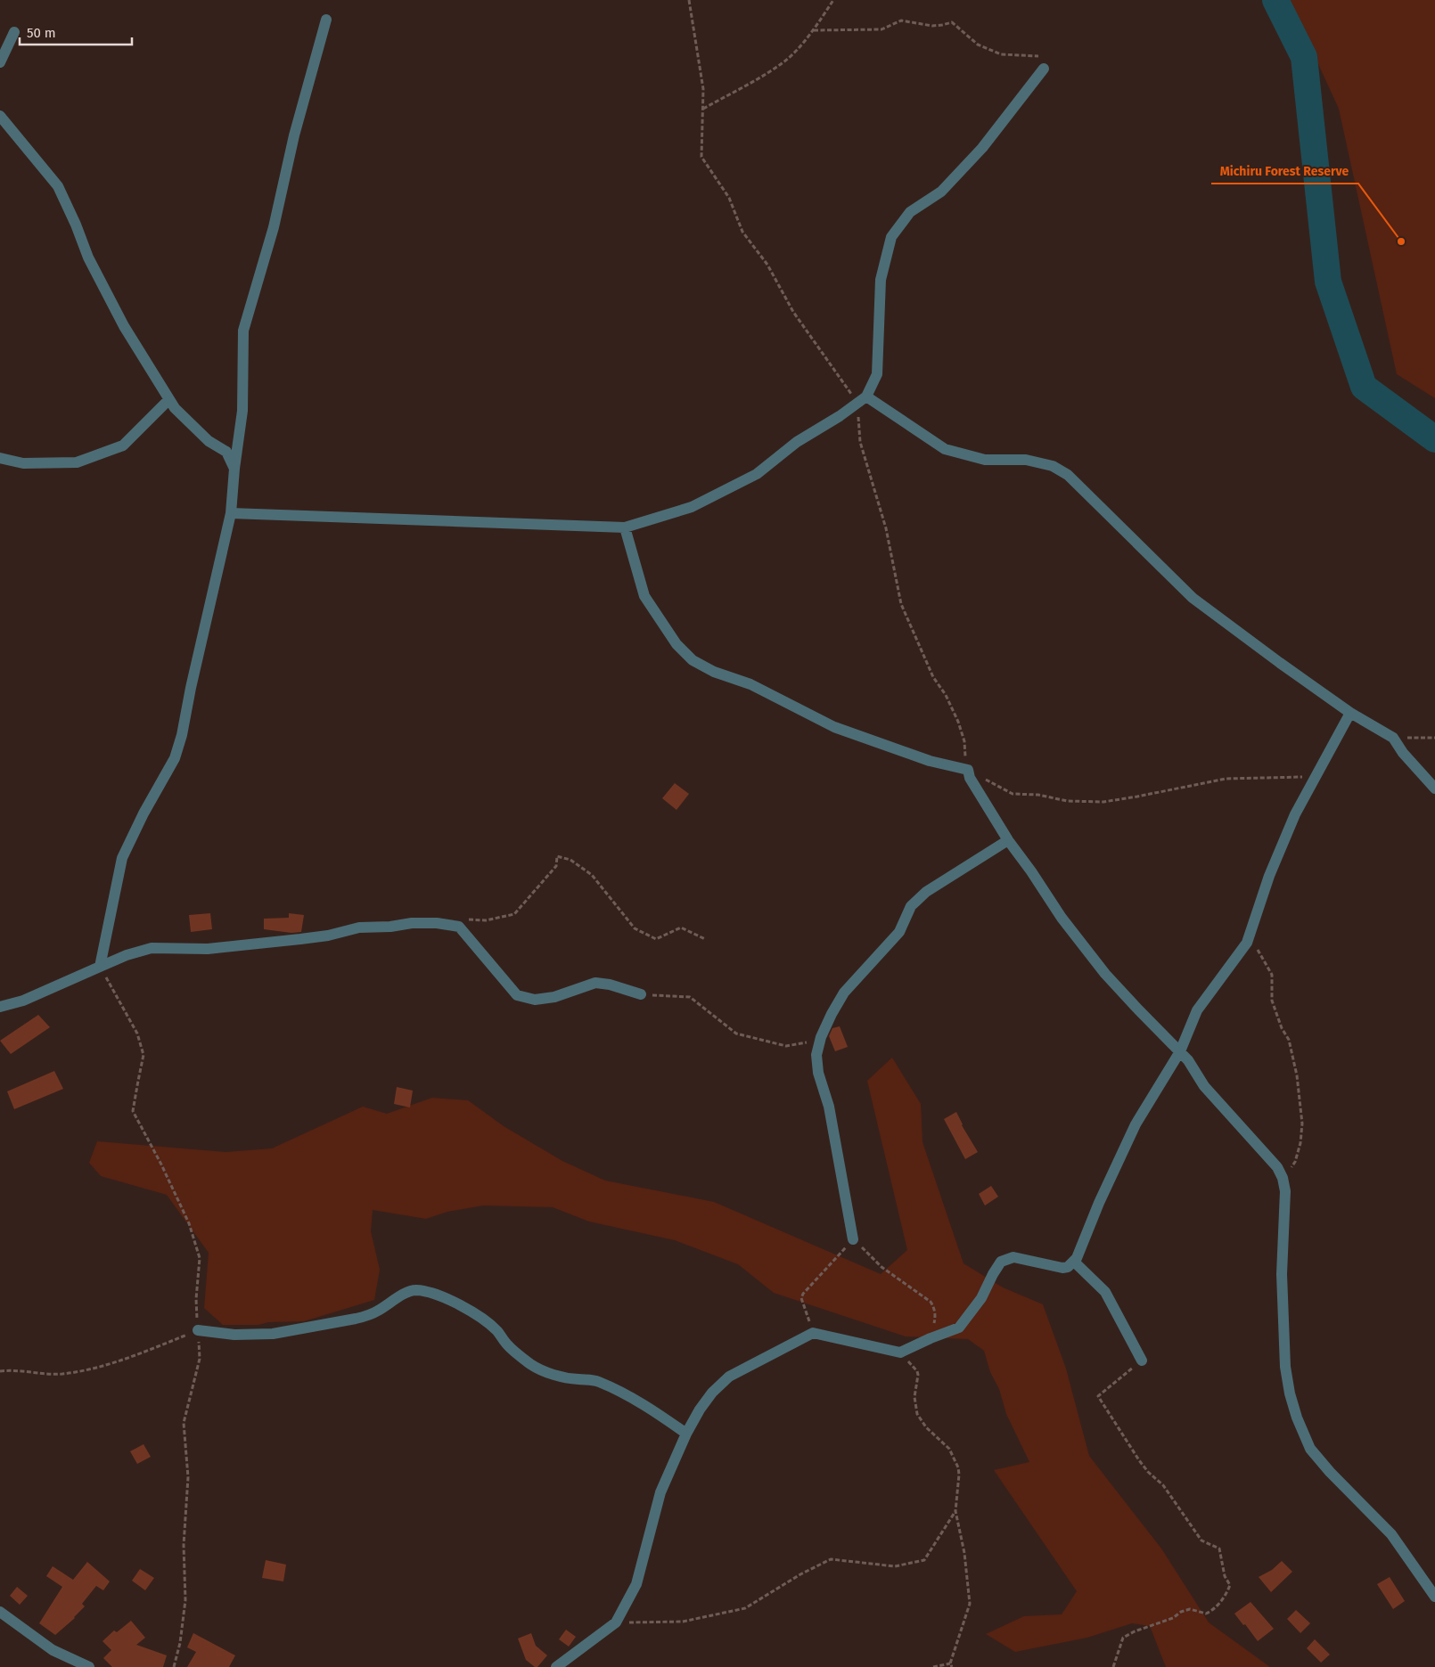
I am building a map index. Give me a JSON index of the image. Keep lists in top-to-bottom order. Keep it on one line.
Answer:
{"places":["Michiru Forest Reserve"],"scale_bar":"50 m"}
